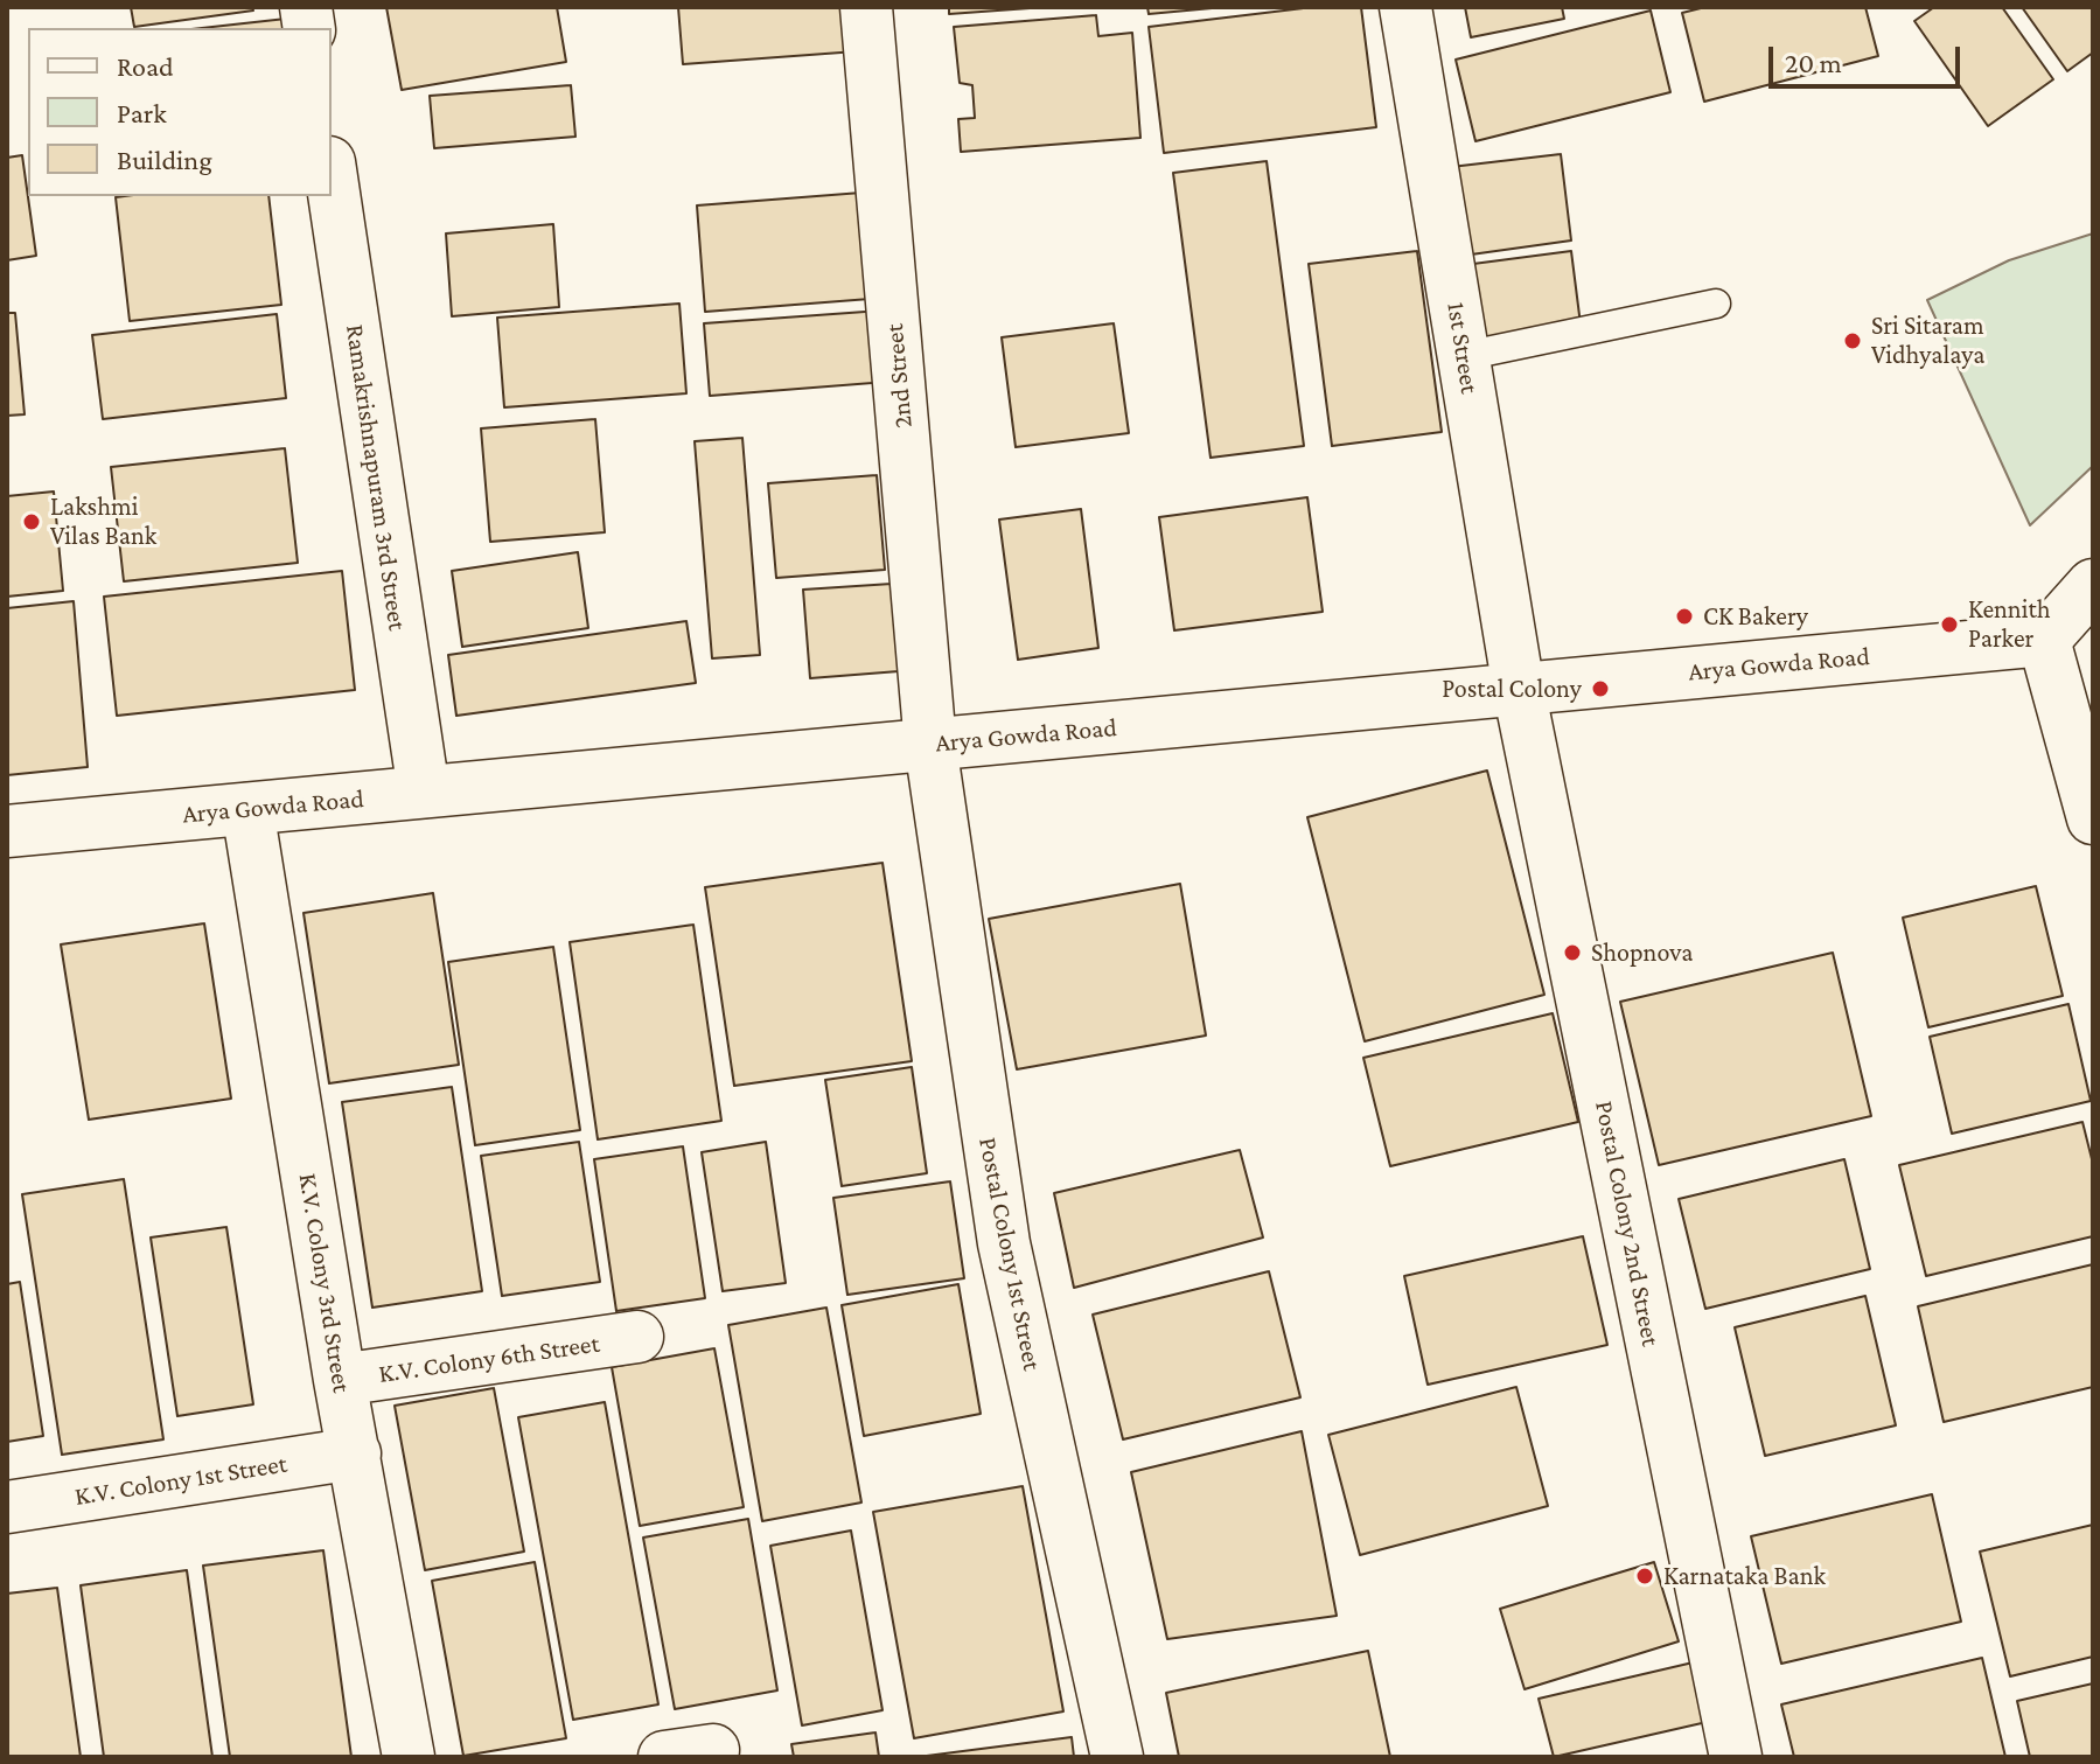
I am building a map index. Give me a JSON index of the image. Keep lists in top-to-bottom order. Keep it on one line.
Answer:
{"streets":{"street":["1st Street","2nd Street","Ramakrishnapuram 3rd Street","Arya Gowda Road","Postal Colony 2nd Street","Postal Colony 1st Street","K.V. Colony 3rd Street","K.V. Colony 6th Street","K.V. Colony 1st Street"]},"crossings":[["1st Street","Arya Gowda Road"],["1st Street","Postal Colony 2nd Street"],["2nd Street","Arya Gowda Road"],["2nd Street","Postal Colony 1st Street"],["Ramakrishnapuram 3rd Street","Arya Gowda Road"],["Arya Gowda Road","Postal Colony 2nd Street"],["Arya Gowda Road","Postal Colony 1st Street"],["Arya Gowda Road","K.V. Colony 3rd Street"],["K.V. Colony 3rd Street","K.V. Colony 6th Street"],["K.V. Colony 3rd Street","K.V. Colony 1st Street"]],"places":["Sri Sitaram Vidhyalaya","Lakshmi Vilas Bank","CK Bakery","Kennith Parker","Postal Colony","Shopnova","Karnataka Bank"],"legend":["Road","Park","Building"],"scale_bar":"20 m"}
